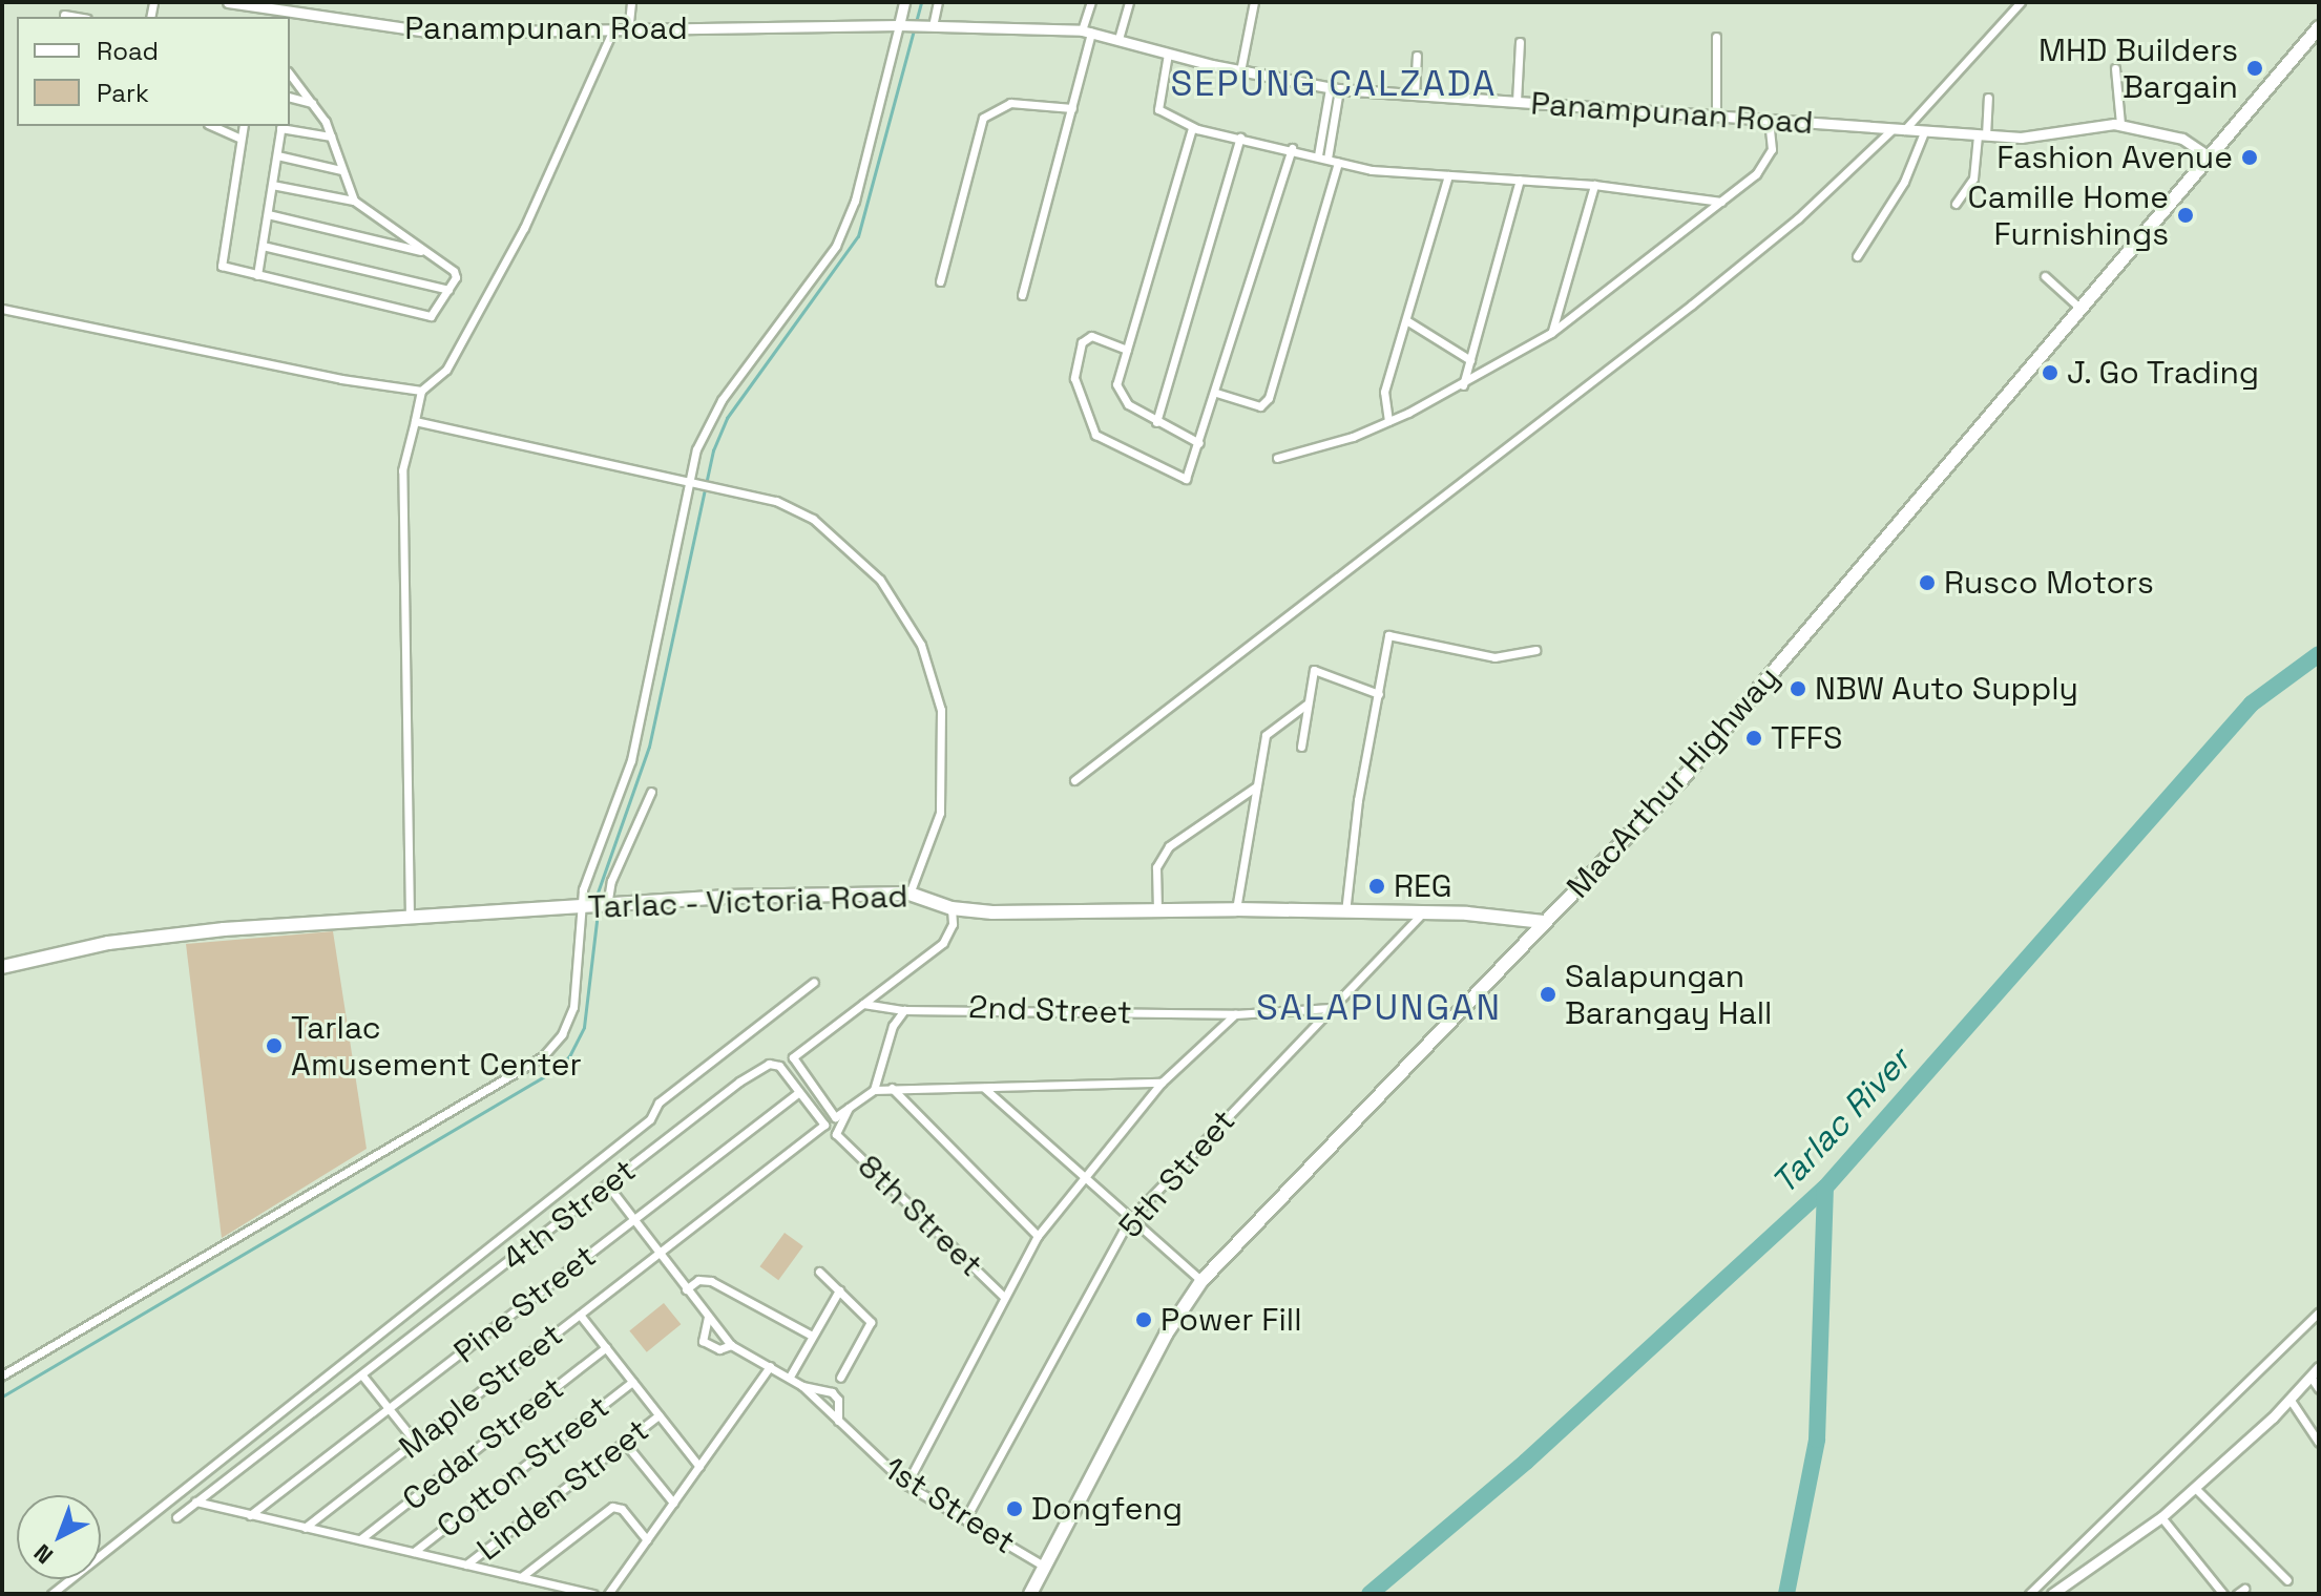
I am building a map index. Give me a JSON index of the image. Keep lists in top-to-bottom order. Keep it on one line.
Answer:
{"streets":{"main road":["MacArthur Highway","Tarlac - Victoria Road"],"street":["Panampunan Road","2nd Street","5th Street","4th Street","8th Street","Pine Street","Maple Street","Cedar Street","Cotton Street","Linden Street","1st Street"]},"crossings":[["Panampunan Road","MacArthur Highway"],["MacArthur Highway","Tarlac - Victoria Road"],["MacArthur Highway","1st Street"],["Tarlac - Victoria Road","5th Street"],["2nd Street","5th Street"],["5th Street","1st Street"],["4th Street","Pine Street"]],"districts":["SEPUNG CALZADA","SALAPUNGAN"],"water":["Tarlac River"],"places":["MHD Builders Bargain","Fashion Avenue","Camille Home Furnishings","J. Go Trading","Rusco Motors","NBW Auto Supply","TFFS","REG","Salapungan Barangay Hall","Tarlac Amusement Center","Power Fill","Dongfeng"],"legend":["Road","Park"],"north":"bottom left"}
